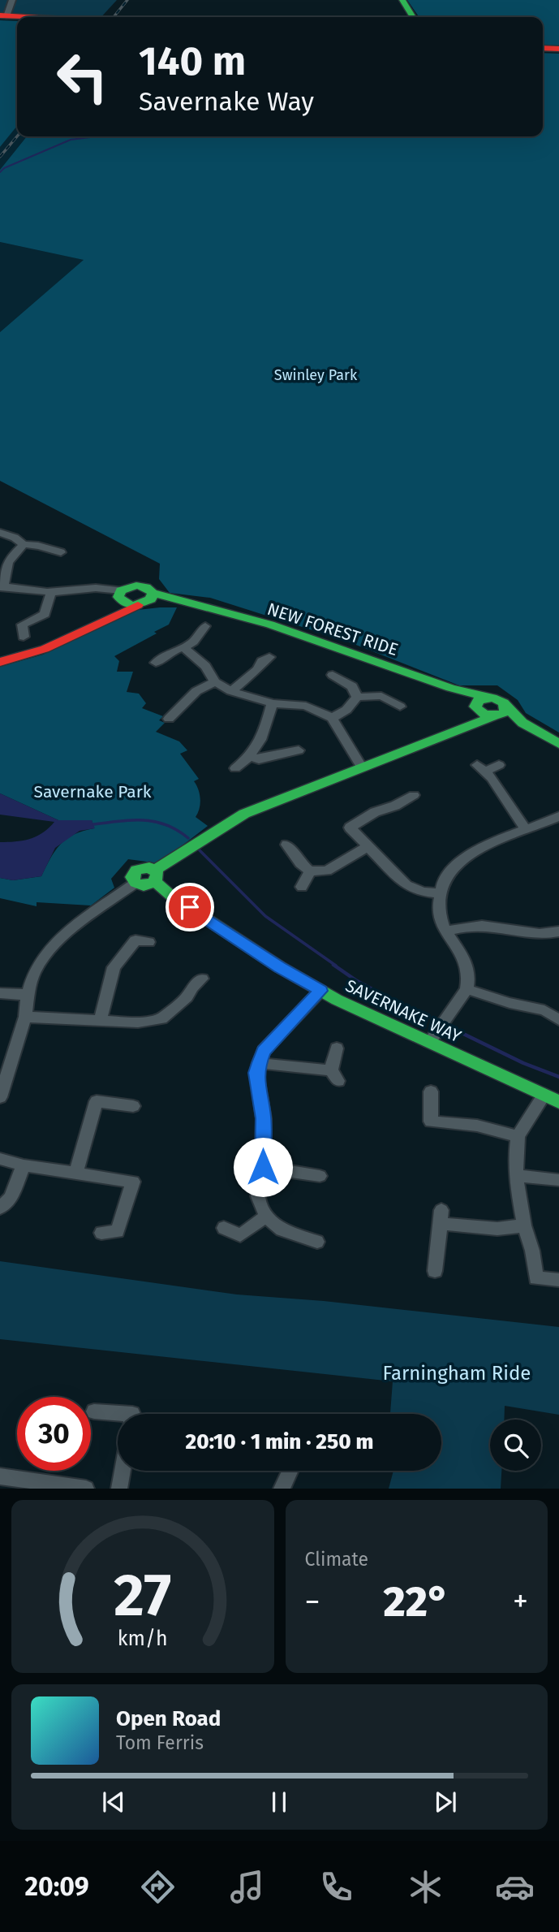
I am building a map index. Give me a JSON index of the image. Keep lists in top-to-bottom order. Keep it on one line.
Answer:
{"streets":{"main road":["NEW FOREST RIDE","SAVERNAKE WAY"]},"parks":["Swinley Park","Savernake Park","Farningham Ride"],"page":{"turn":["140 m","Savernake Way"],"limit":"30","trip":"20:10 · 1 min · 250 m","tile":"Climate","heat":["−","22°","+"],"song":["Open Road","Tom Ferris"],"tabs":"20:09","gauge":["27","km/h"]}}
